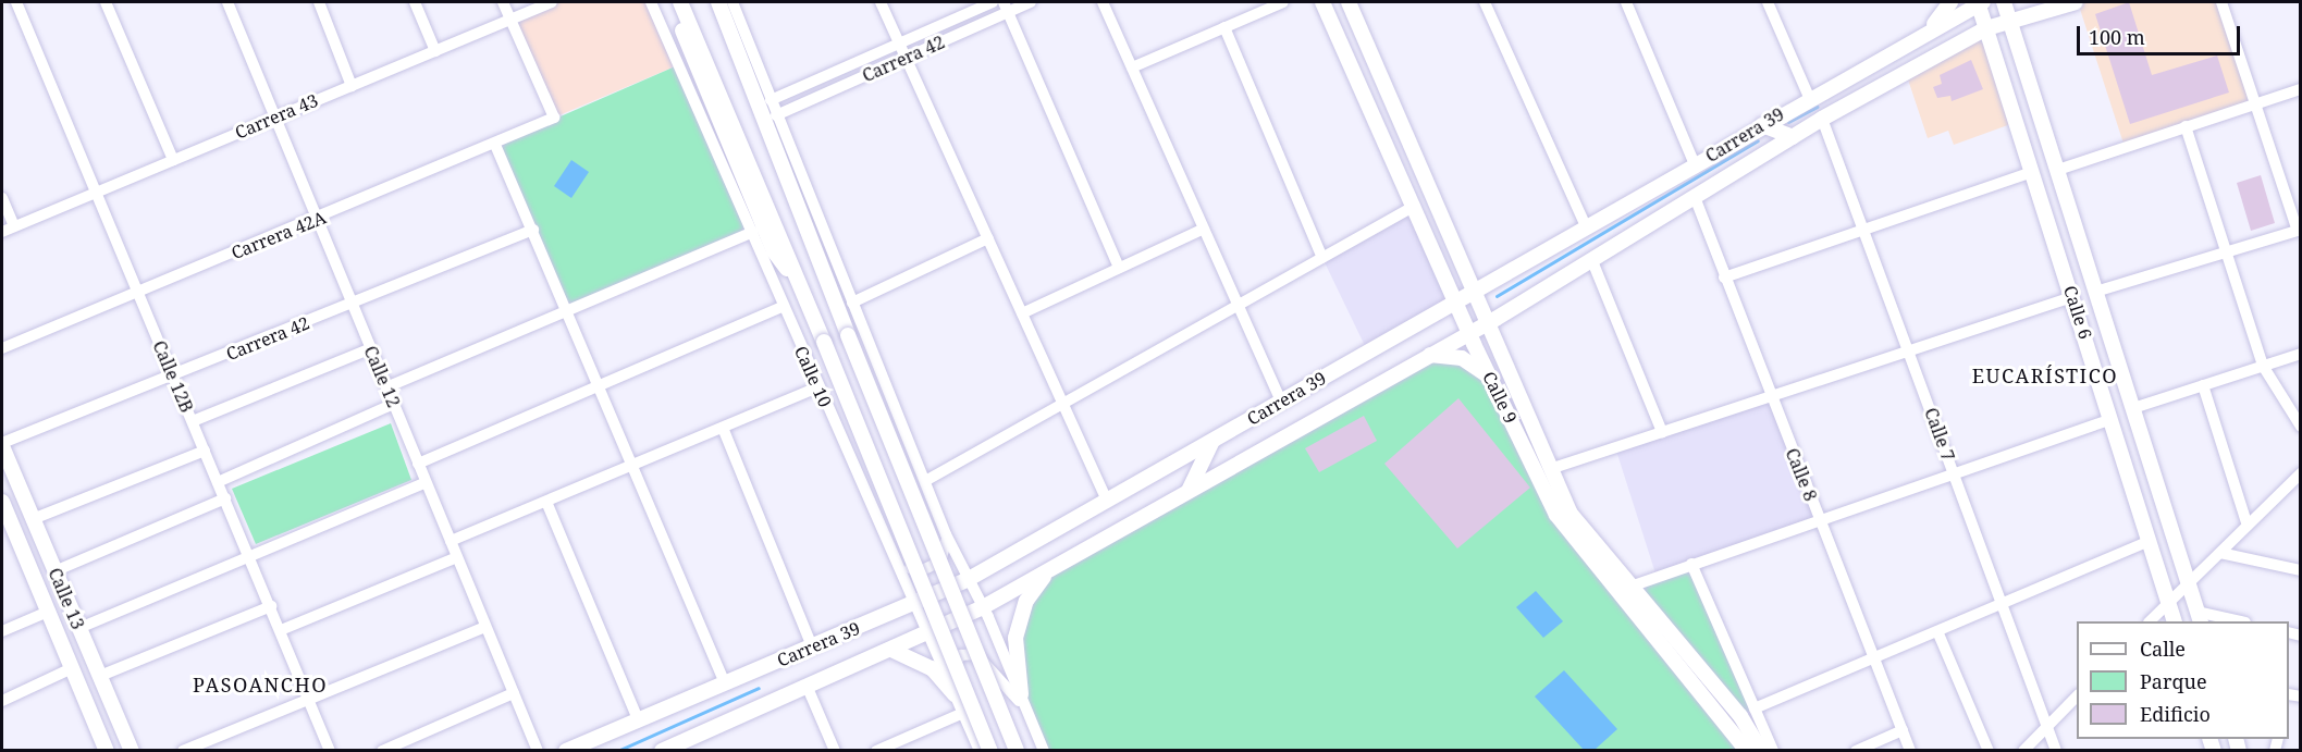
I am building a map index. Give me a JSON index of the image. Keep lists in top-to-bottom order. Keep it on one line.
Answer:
{"streets":{"main road":["Carrera 39","Calle 6","Calle 10","Calle 9","Calle 13"],"street":["Carrera 42","Carrera 43","Carrera 42A","Calle 12B","Calle 12","Calle 7","Calle 8"]},"crossings":[["Carrera 42","Calle 12B"],["Carrera 42","Calle 12"],["Carrera 42","Calle 13"],["Carrera 43","Carrera 42A"],["Carrera 43","Calle 12B"],["Carrera 43","Calle 12"],["Carrera 39","Calle 6"],["Carrera 39","Calle 10"],["Carrera 39","Calle 9"],["Carrera 39","Calle 7"],["Carrera 39","Calle 8"],["Carrera 42A","Calle 12B"],["Carrera 42A","Calle 12"]],"districts":["EUCARÍSTICO","PASOANCHO"],"legend":["Calle","Parque","Edificio"],"scale_bar":"100 m"}
